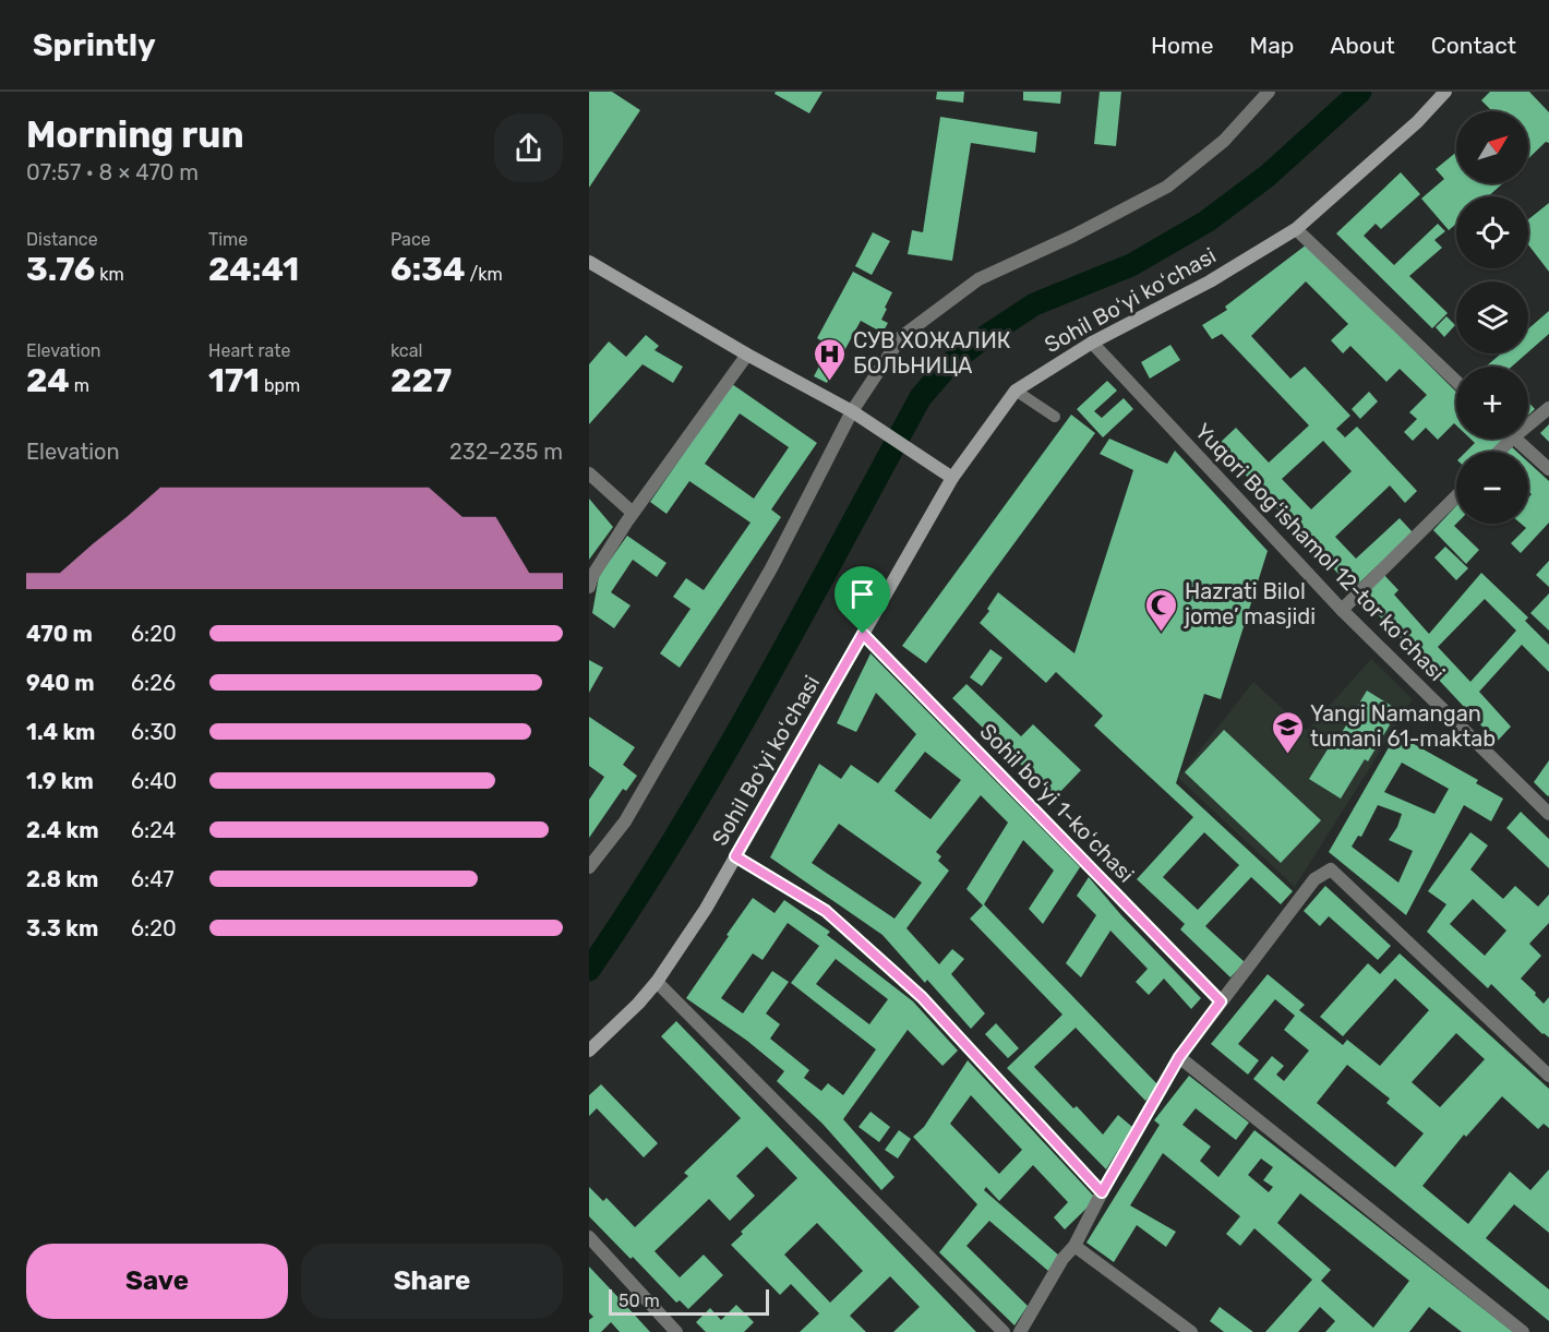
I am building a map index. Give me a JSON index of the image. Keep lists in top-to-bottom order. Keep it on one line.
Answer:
{"streets":{"main road":["Sohil Boʻyi koʻchasi"],"street":["Yuqori Bogʻishamol 12-tor koʻchasi","Sohil boʻyi 1-koʻchasi"]},"crossings":[["Sohil Boʻyi koʻchasi","Yuqori Bogʻishamol 12-tor koʻchasi"],["Sohil Boʻyi koʻchasi","Sohil boʻyi 1-koʻchasi"]],"places":{"hospital":["СУВ ХОЖАЛИК БОЛЬНИЦА"],"mosque":["Hazrati Bilol jome’ masjidi"],"school or university":["Yangi Namangan tumani 61-maktab"]},"scale_bar":"50 m","north":"top right","page":{"header":"Sprintly","nav":["Home","Map","About","Contact"],"heading":["Morning run","07:57 · 8 × 470 m"],"map_buttons":["+","−"],"stats":[["Distance","3.76 km"],["Time","24:41"],["Pace","6:34 /km"],["Elevation","24 m"],["Heart rate","171 bpm"],["kcal","227"]],"chart":["Elevation","232–235 m"],"list":[{"name":"470 m","note":"6:20"},{"name":"940 m","note":"6:26"},{"name":"1.4 km","note":"6:30"},{"name":"1.9 km","note":"6:40"},{"name":"2.4 km","note":"6:24"},{"name":"2.8 km","note":"6:47"},{"name":"3.3 km","note":"6:20"}],"buttons":["Save","Share"],"scale":"50 m"}}
